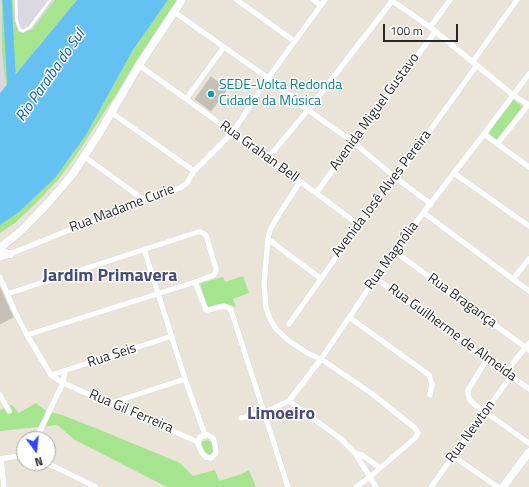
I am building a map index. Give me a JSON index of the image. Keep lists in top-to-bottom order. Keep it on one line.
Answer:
{"streets":{"street":["Avenida Miguel Gustavo","Rua Grahan Bell","Avenida José Alves Pereira","Rua Madame Curie","Rua Magnólia","Rua Bragança","Rua Guilherme de Almeida","Rua Seis","Rua Gil Ferreira","Rua Newton"]},"crossings":[["Avenida Miguel Gustavo","Rua Grahan Bell"],["Rua Grahan Bell","Avenida José Alves Pereira"],["Rua Grahan Bell","Rua Madame Curie"],["Rua Magnólia","Rua Bragança"],["Rua Magnólia","Rua Guilherme de Almeida"],["Rua Bragança","Rua Newton"],["Rua Guilherme de Almeida","Rua Newton"],["Rua Seis","Rua Gil Ferreira"]],"districts":["Jardim Primavera","Limoeiro"],"water":["Rio Paraíba do Sul"],"places":["SEDE-Volta Redonda Cidade da Música"],"scale_bar":"100 m","north":"bottom"}
